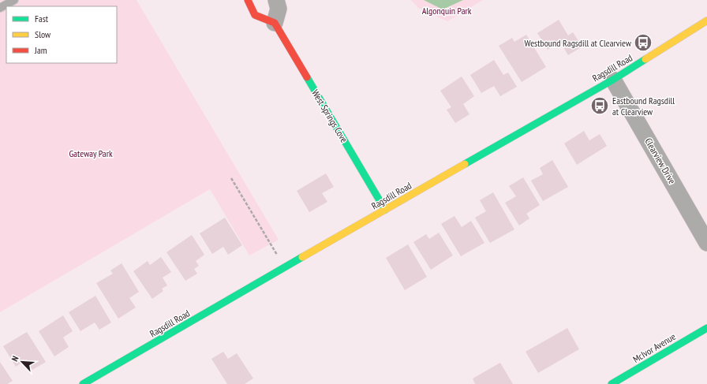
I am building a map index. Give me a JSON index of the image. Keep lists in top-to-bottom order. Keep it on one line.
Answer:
{"streets":{"street":["Ragsdill Road","West Springs Cove","Clearview Drive","McIvor Avenue"]},"crossings":[["Ragsdill Road","West Springs Cove"],["Ragsdill Road","Clearview Drive"]],"parks":["Algonquin Park","Gateway Park"],"places":{"bus stop":["Westbound Ragsdill at Clearview","Eastbound Ragsdill at Clearview"]},"legend":["Fast","Slow","Jam"],"north":"top left"}
